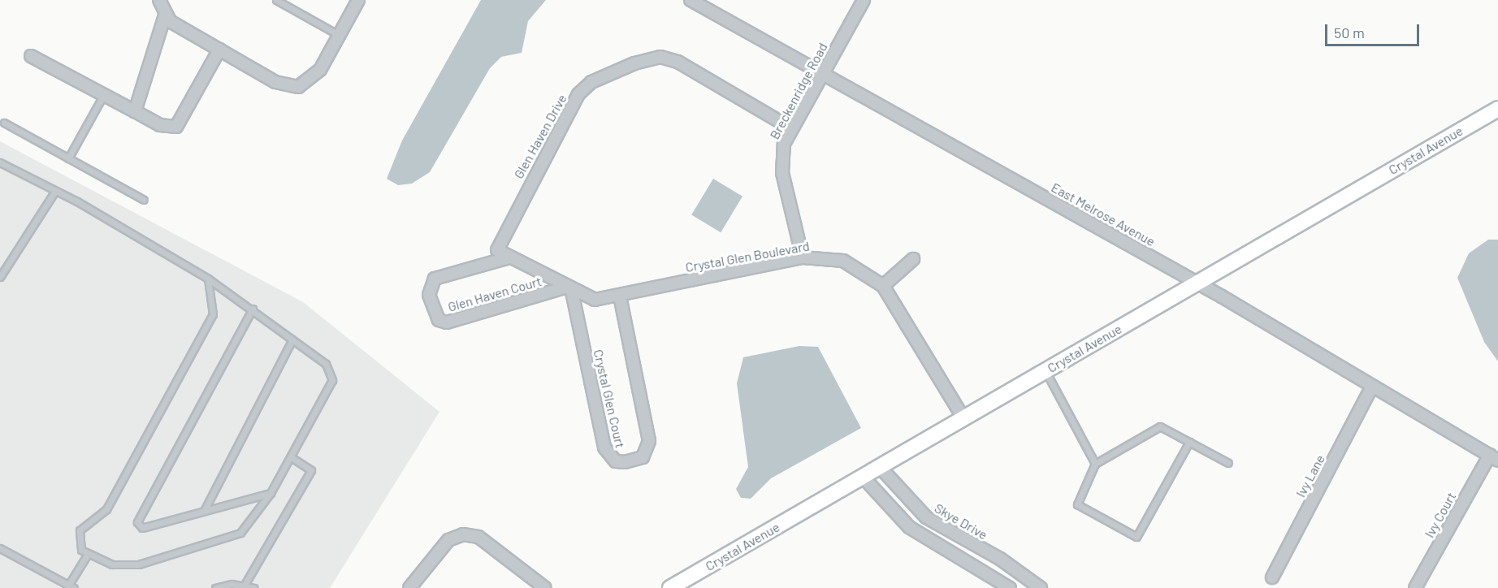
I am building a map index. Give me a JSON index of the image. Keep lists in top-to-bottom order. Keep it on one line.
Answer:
{"streets":{"street":["Breckenridge Road","Glen Haven Drive","Crystal Avenue","East Melrose Avenue","Crystal Glen Boulevard","Glen Haven Court","Crystal Glen Court","Ivy Lane","Ivy Court","Skye Drive"]},"crossings":[["Breckenridge Road","Glen Haven Drive"],["Breckenridge Road","East Melrose Avenue"],["Breckenridge Road","Crystal Glen Boulevard"],["Glen Haven Drive","Crystal Glen Boulevard"],["Crystal Avenue","East Melrose Avenue"],["Crystal Avenue","Crystal Glen Boulevard"],["Crystal Avenue","Skye Drive"],["East Melrose Avenue","Ivy Lane"],["East Melrose Avenue","Ivy Court"],["Crystal Glen Boulevard","Glen Haven Court"],["Crystal Glen Boulevard","Crystal Glen Court"],["Glen Haven Court","Crystal Glen Court"]],"scale_bar":"50 m"}
